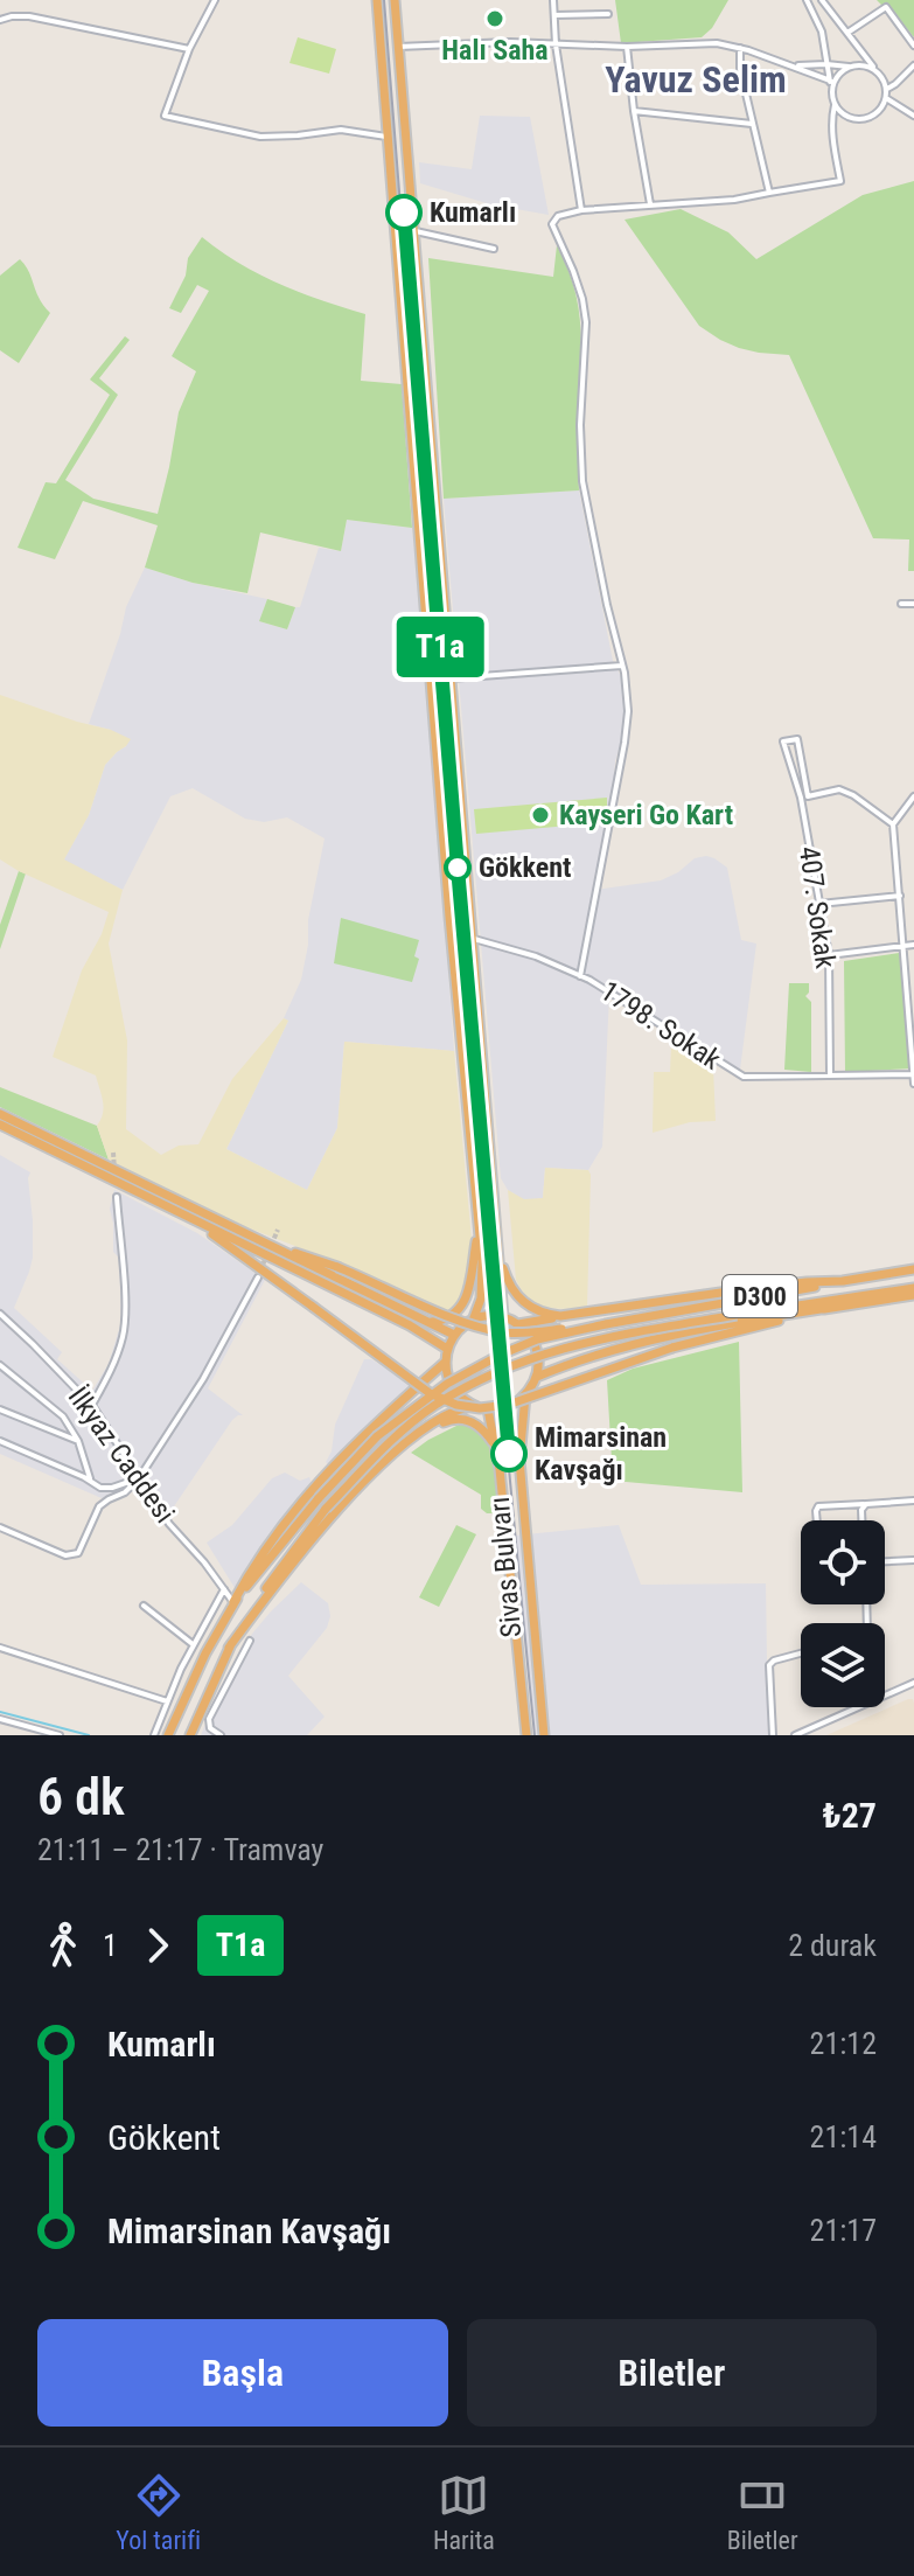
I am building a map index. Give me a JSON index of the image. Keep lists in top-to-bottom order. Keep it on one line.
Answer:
{"streets":{"highway":["D300","Sivas Bulvarı"],"street":["407. Sokak","1798. Sokak","İlkyaz Caddesi"]},"crossings":[["407. Sokak","1798. Sokak"],["D300","Sivas Bulvarı"]],"districts":["Yavuz Selim"],"places":["Halı Saha","Kumarlı","Kayseri Go Kart","Gökkent","Mimarsinan Kavşağı"],"lines":["tram line T1a"],"page":{"on_map":"T1a","heading":["6 dk","21:11 – 21:17 · Tramvay","₺27"],"legs":["1","T1a","2 durak"],"list":[{"name":"Kumarlı","value":"21:12"},{"name":"Gökkent","value":"21:14"},{"name":"Mimarsinan Kavşağı","value":"21:17"}],"buttons":["Başla","Biletler"],"tabs":["Yol tarifi","Harita","Biletler"]}}
